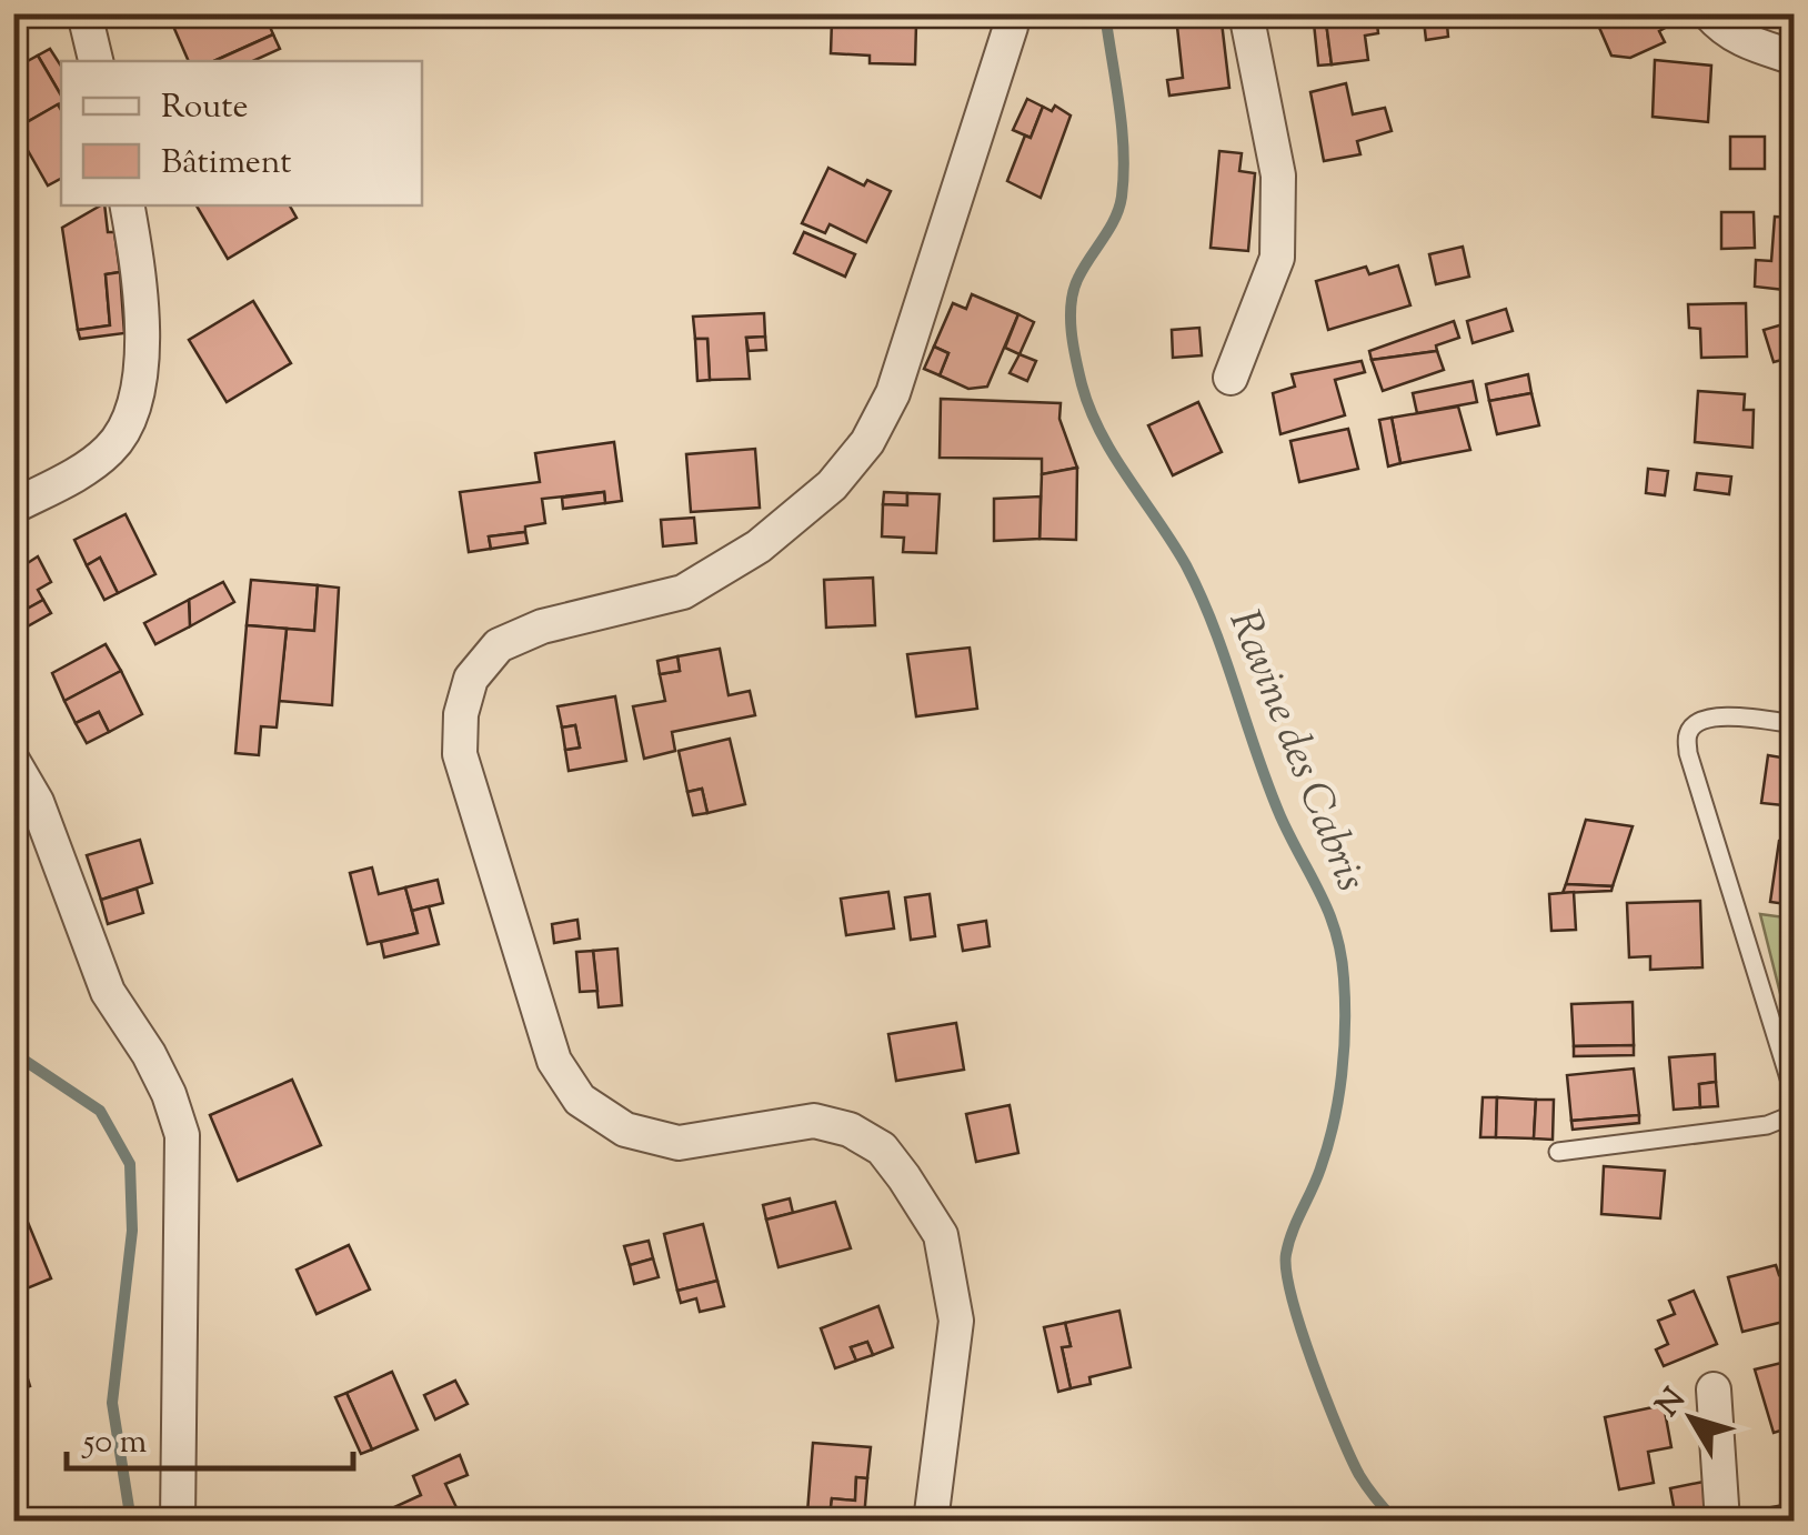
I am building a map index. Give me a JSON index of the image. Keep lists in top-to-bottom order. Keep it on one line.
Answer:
{"water":["Ravine des Cabris"],"legend":["Route","Bâtiment"],"scale_bar":"50 m","north":"top left"}
